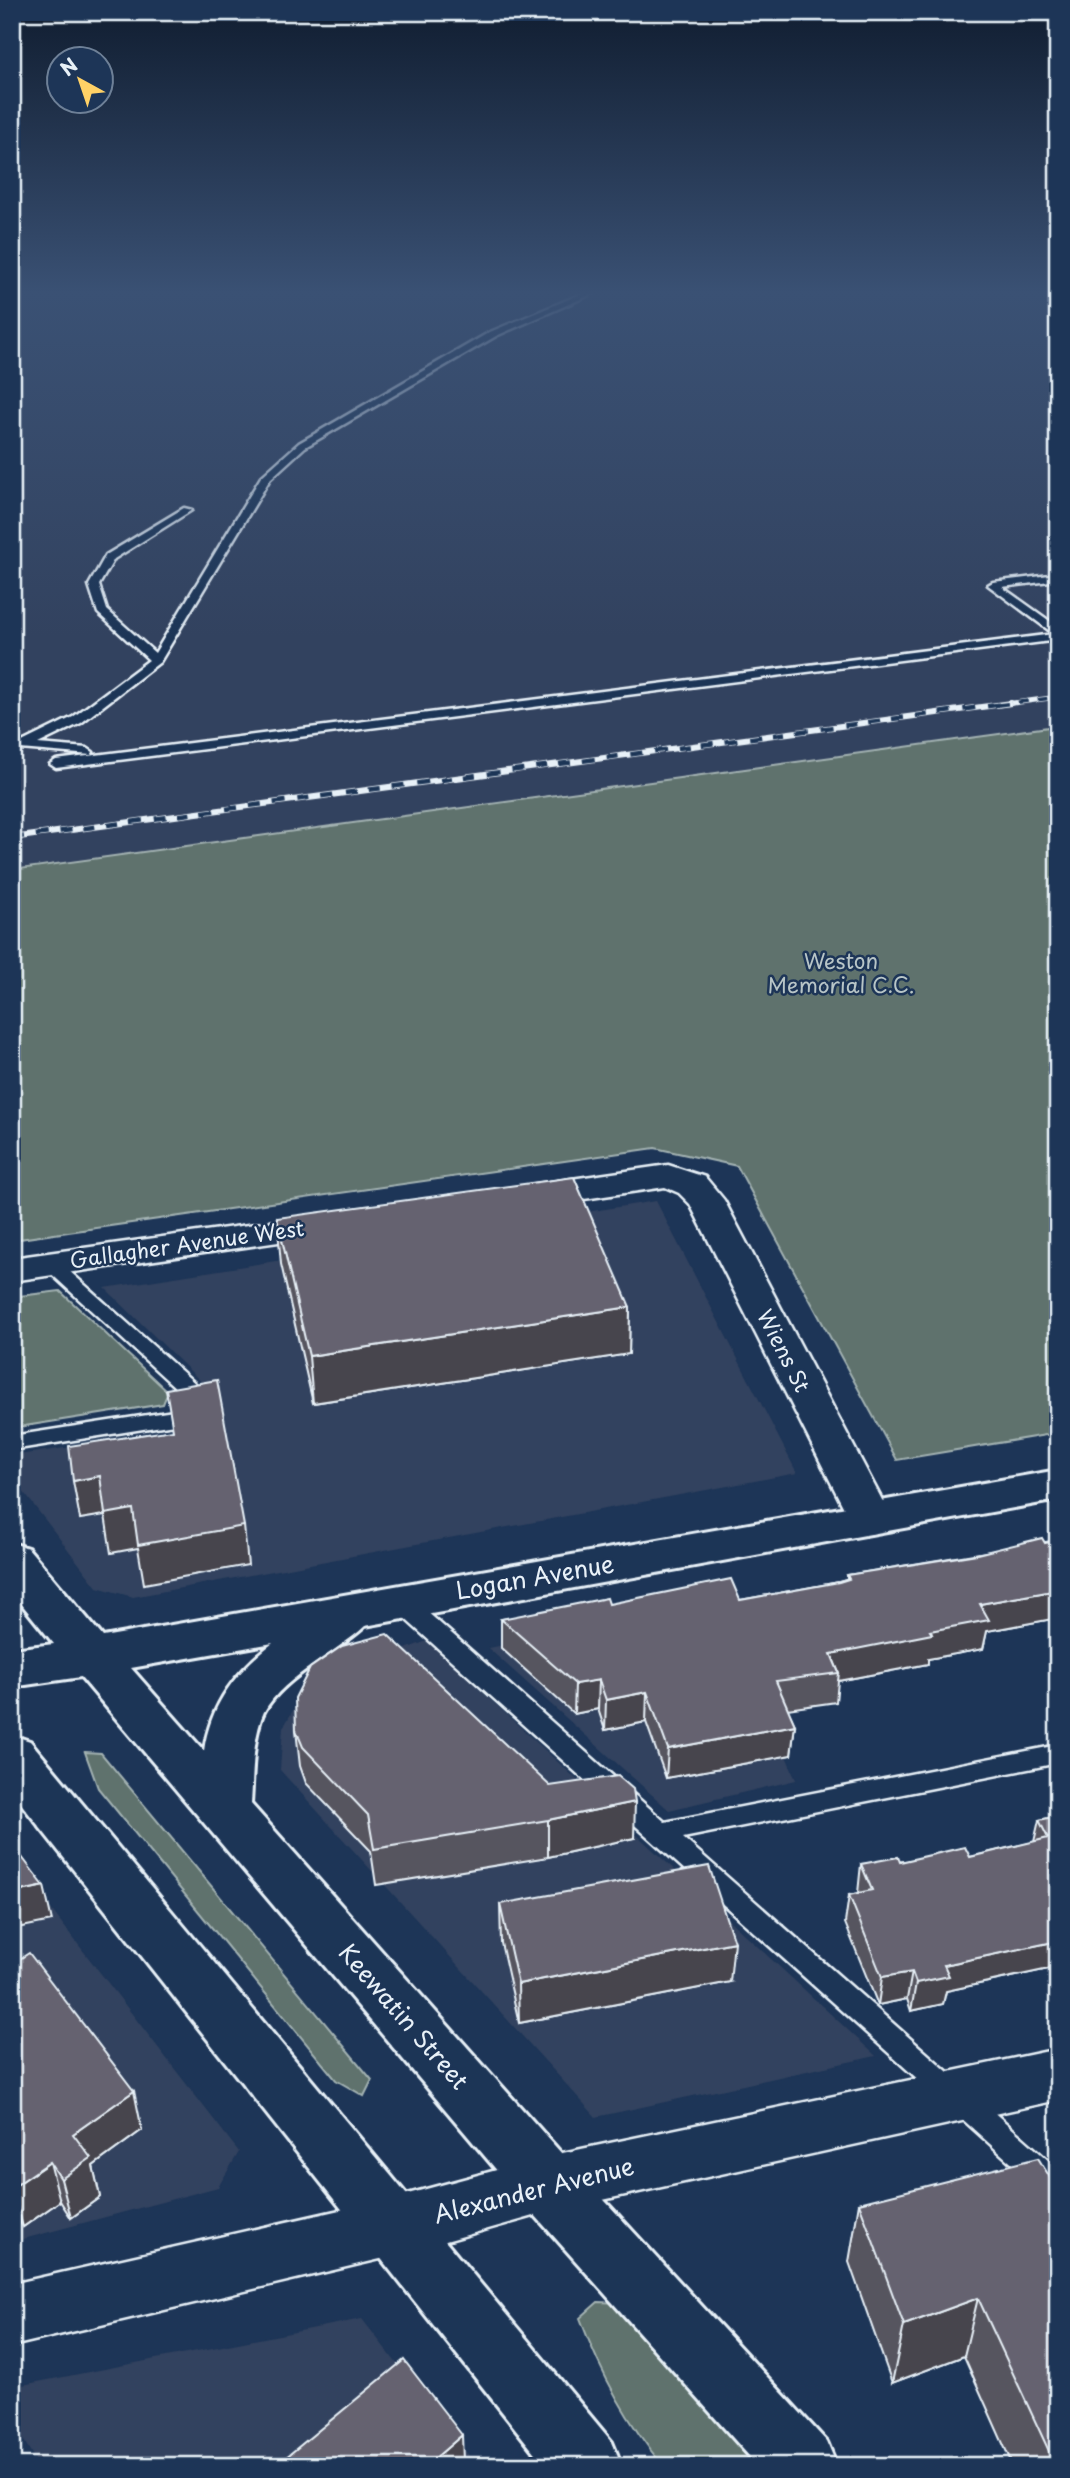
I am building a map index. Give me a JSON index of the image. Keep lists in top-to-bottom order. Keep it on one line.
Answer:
{"streets":{"main road":["Logan Avenue","Keewatin Street"],"street":["Gallagher Avenue West","Wiens St","Alexander Avenue"]},"crossings":[["Wiens St","Logan Avenue"],["Logan Avenue","Keewatin Street"],["Keewatin Street","Alexander Avenue"]],"parks":["Weston Memorial C.C."],"north":"top left"}
